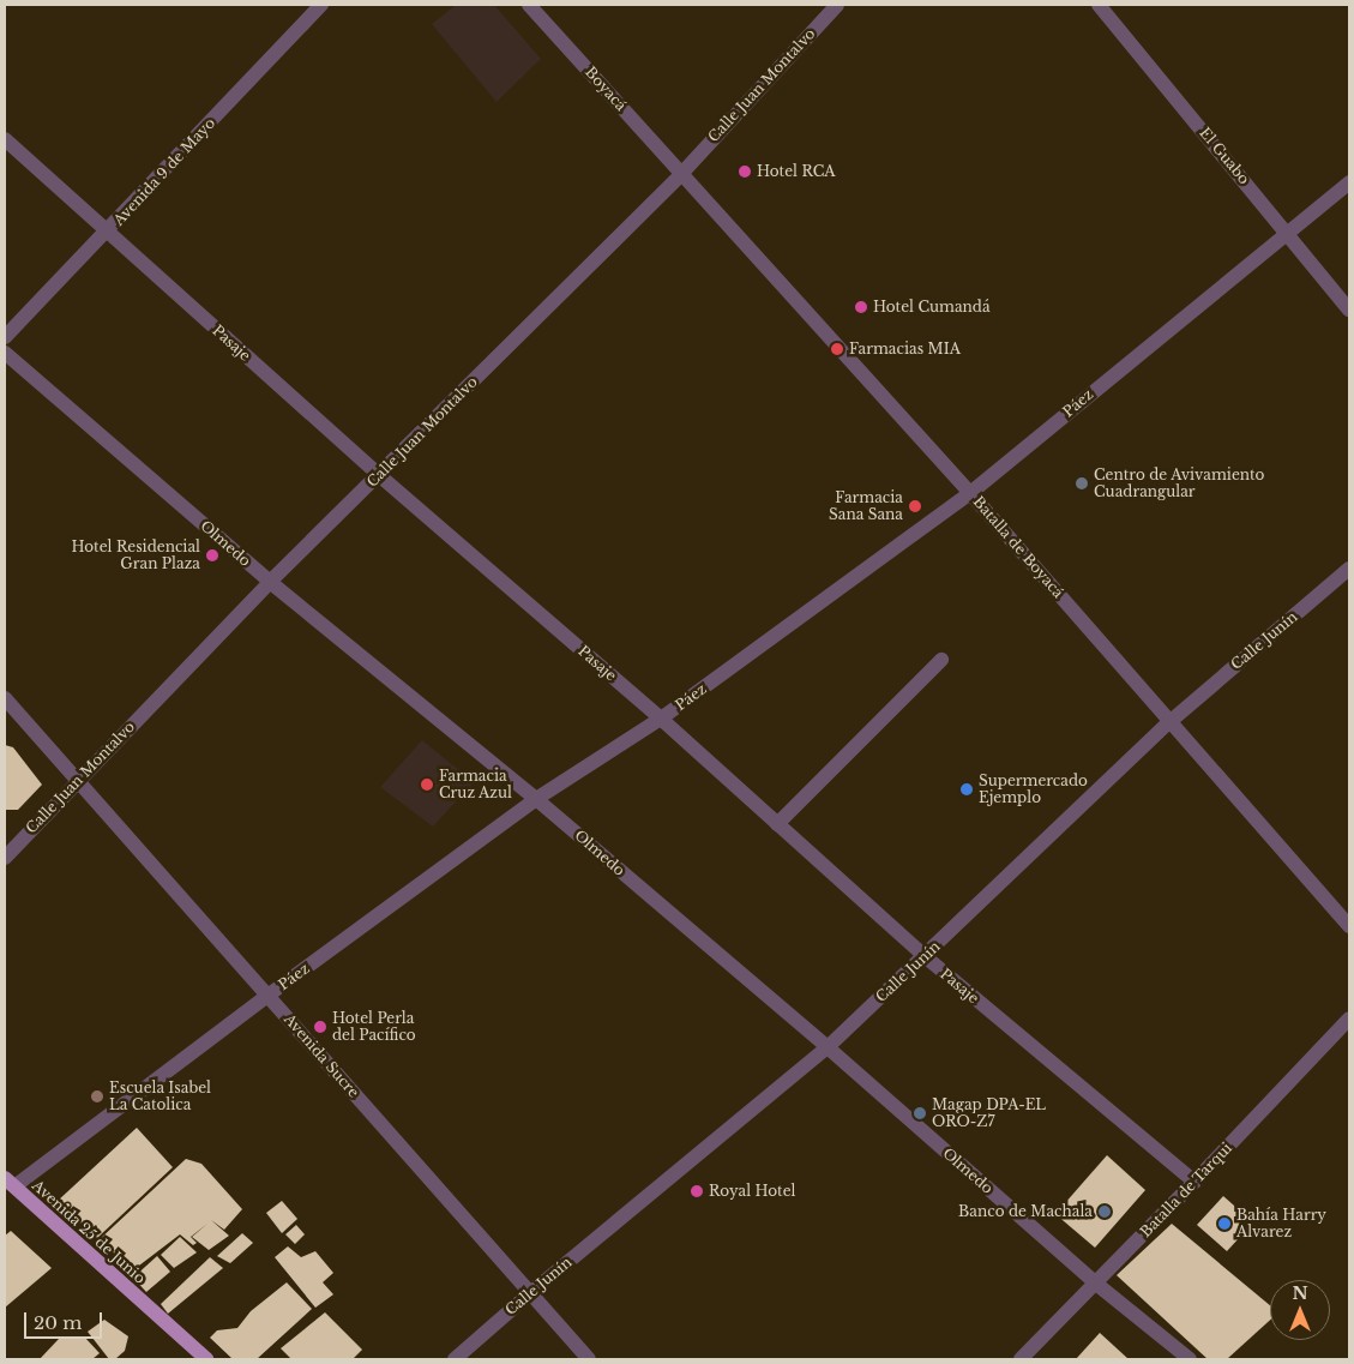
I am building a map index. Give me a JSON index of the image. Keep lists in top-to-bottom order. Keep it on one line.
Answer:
{"streets":{"main road":["Avenida 25 de Junio"],"street":["Calle Juan Montalvo","Boyacá","El Guabo","Avenida 9 de Mayo","Pasaje","Páez","Olmedo","Batalla de Boyacá","Calle Junín","Avenida Sucre","Batalla de Tarqui"]},"crossings":[["Calle Juan Montalvo","Boyacá"],["Calle Juan Montalvo","Pasaje"],["Calle Juan Montalvo","Olmedo"],["Calle Juan Montalvo","Batalla de Boyacá"],["Calle Juan Montalvo","Avenida Sucre"],["Boyacá","Batalla de Boyacá"],["El Guabo","Páez"],["Avenida 9 de Mayo","Pasaje"],["Pasaje","Páez"],["Pasaje","Calle Junín"],["Pasaje","Batalla de Tarqui"],["Páez","Olmedo"],["Páez","Batalla de Boyacá"],["Páez","Avenida Sucre"],["Páez","Avenida 25 de Junio"],["Olmedo","Calle Junín"],["Olmedo","Batalla de Tarqui"],["Batalla de Boyacá","Calle Junín"],["Calle Junín","Avenida Sucre"]],"places":["Hotel RCA","Hotel Cumandá","Farmacias MIA","Centro de Avivamiento Cuadrangular","Farmacia Sana Sana","Hotel Residencial Gran Plaza","Farmacia Cruz Azul","Supermercado Ejemplo","Hotel Perla del Pacífico","Escuela Isabel La Catolica","Magap DPA-EL ORO-Z7","Royal Hotel","Banco de Machala","Bahía Harry Alvarez"],"scale_bar":"20 m","north":"top"}
